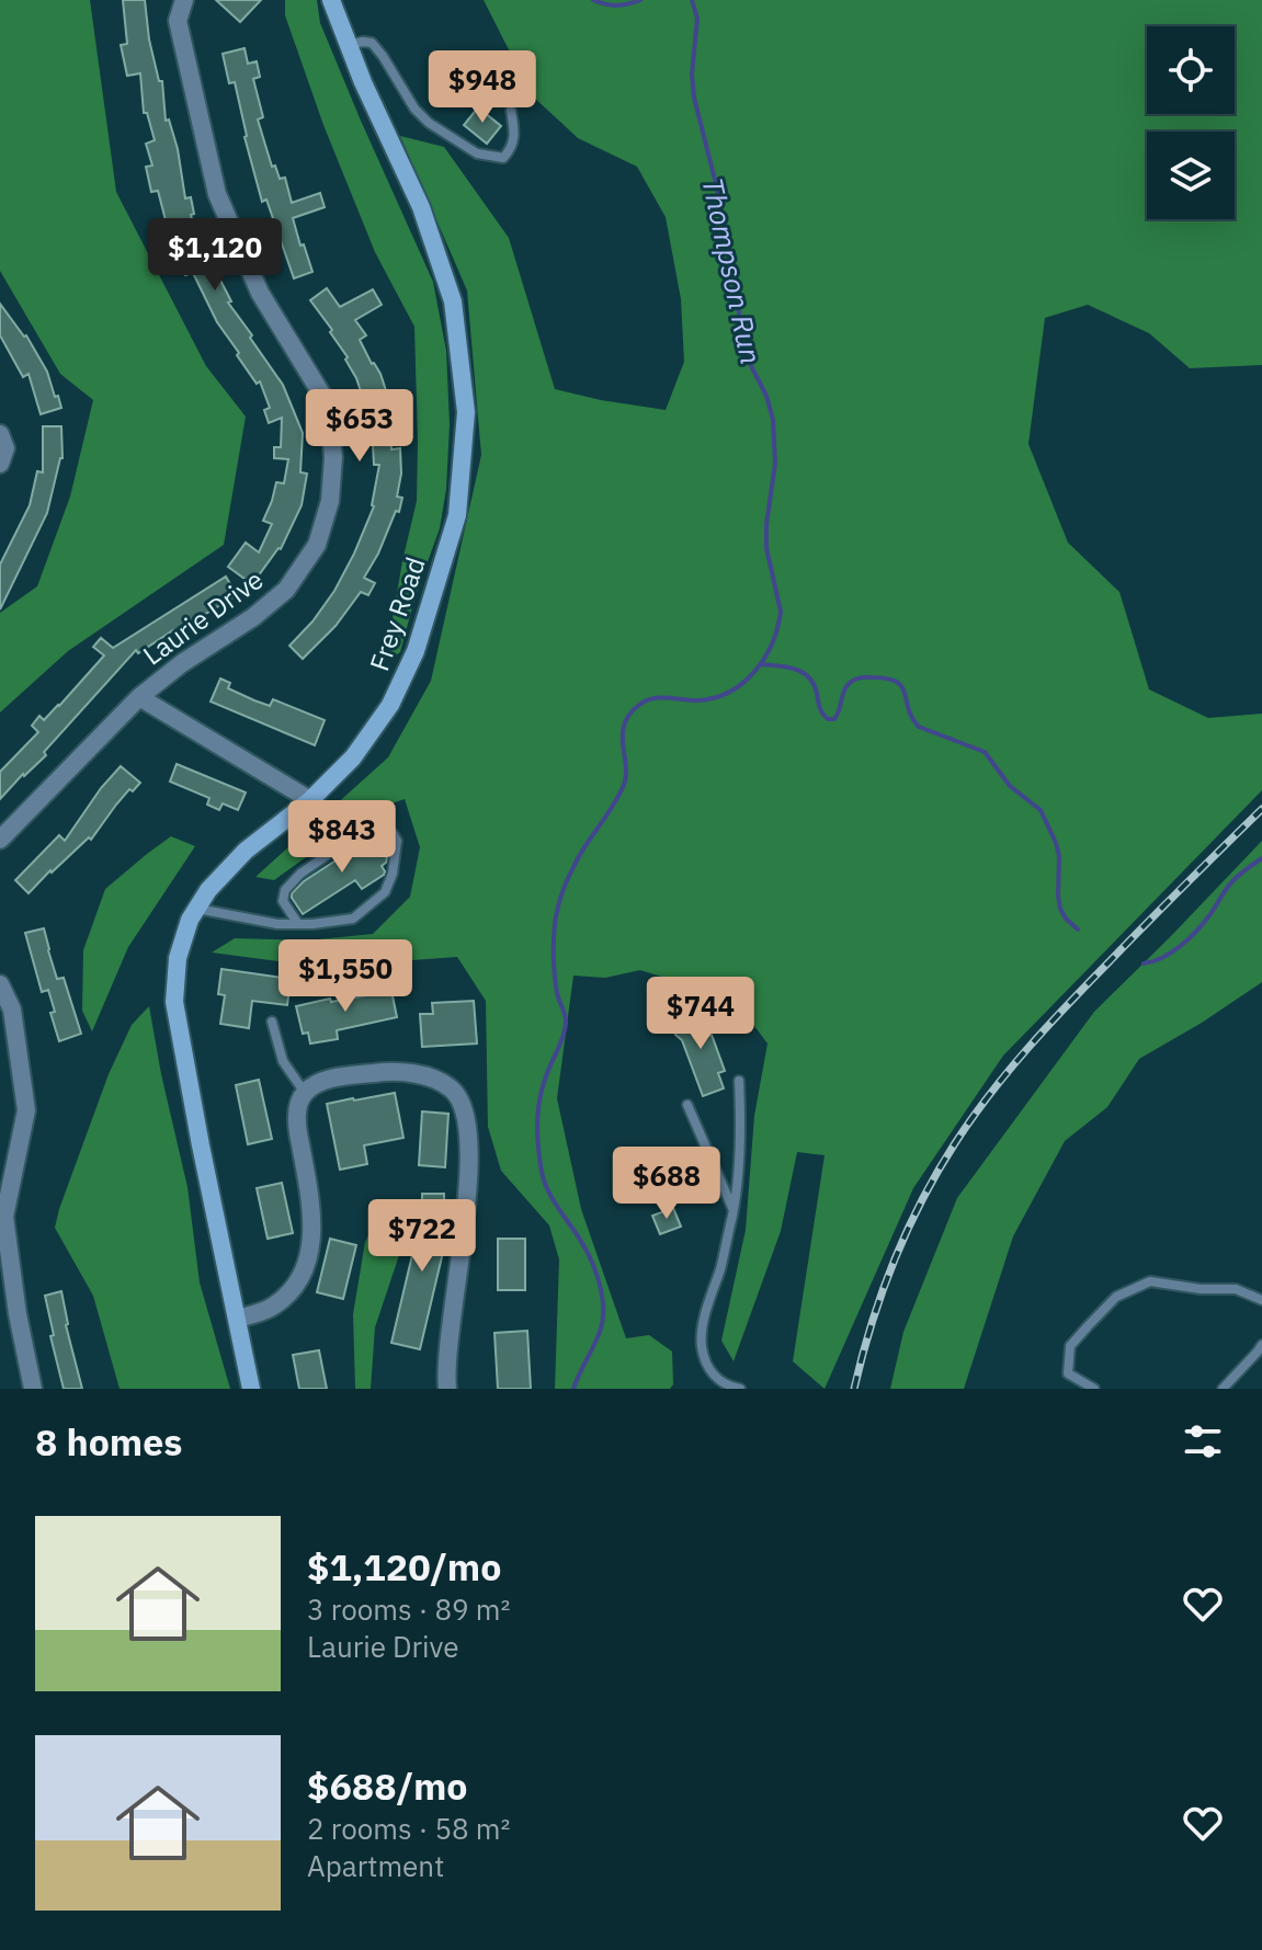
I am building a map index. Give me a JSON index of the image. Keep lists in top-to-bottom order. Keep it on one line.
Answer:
{"streets":{"street":["Frey Road","Laurie Drive"]},"water":["Thompson Run"],"page":{"price":["$948","$1,120","$653","$843","$1,550","$744","$688","$722"],"heading":"8 homes","list":[{"name":"$1,120/mo","note":"3 rooms · 89 m² · Laurie Drive"},{"name":"$688/mo","note":"2 rooms · 58 m² · Apartment"}]}}
